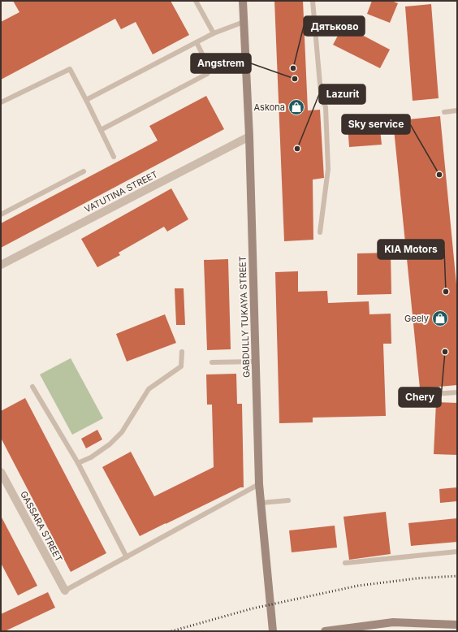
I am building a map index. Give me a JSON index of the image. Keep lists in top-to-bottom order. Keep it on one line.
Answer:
{"streets":{"street":["VATUTINA STREET","GABDULLY TUKAYA STREET","GASSARA STREET"]},"crossings":[["VATUTINA STREET","GABDULLY TUKAYA STREET"]],"places":{"other":["Дятьково","Angstrem","Lazurit","Sky service","KIA Motors","Chery"],"shop":["Askona","Geely"]}}
